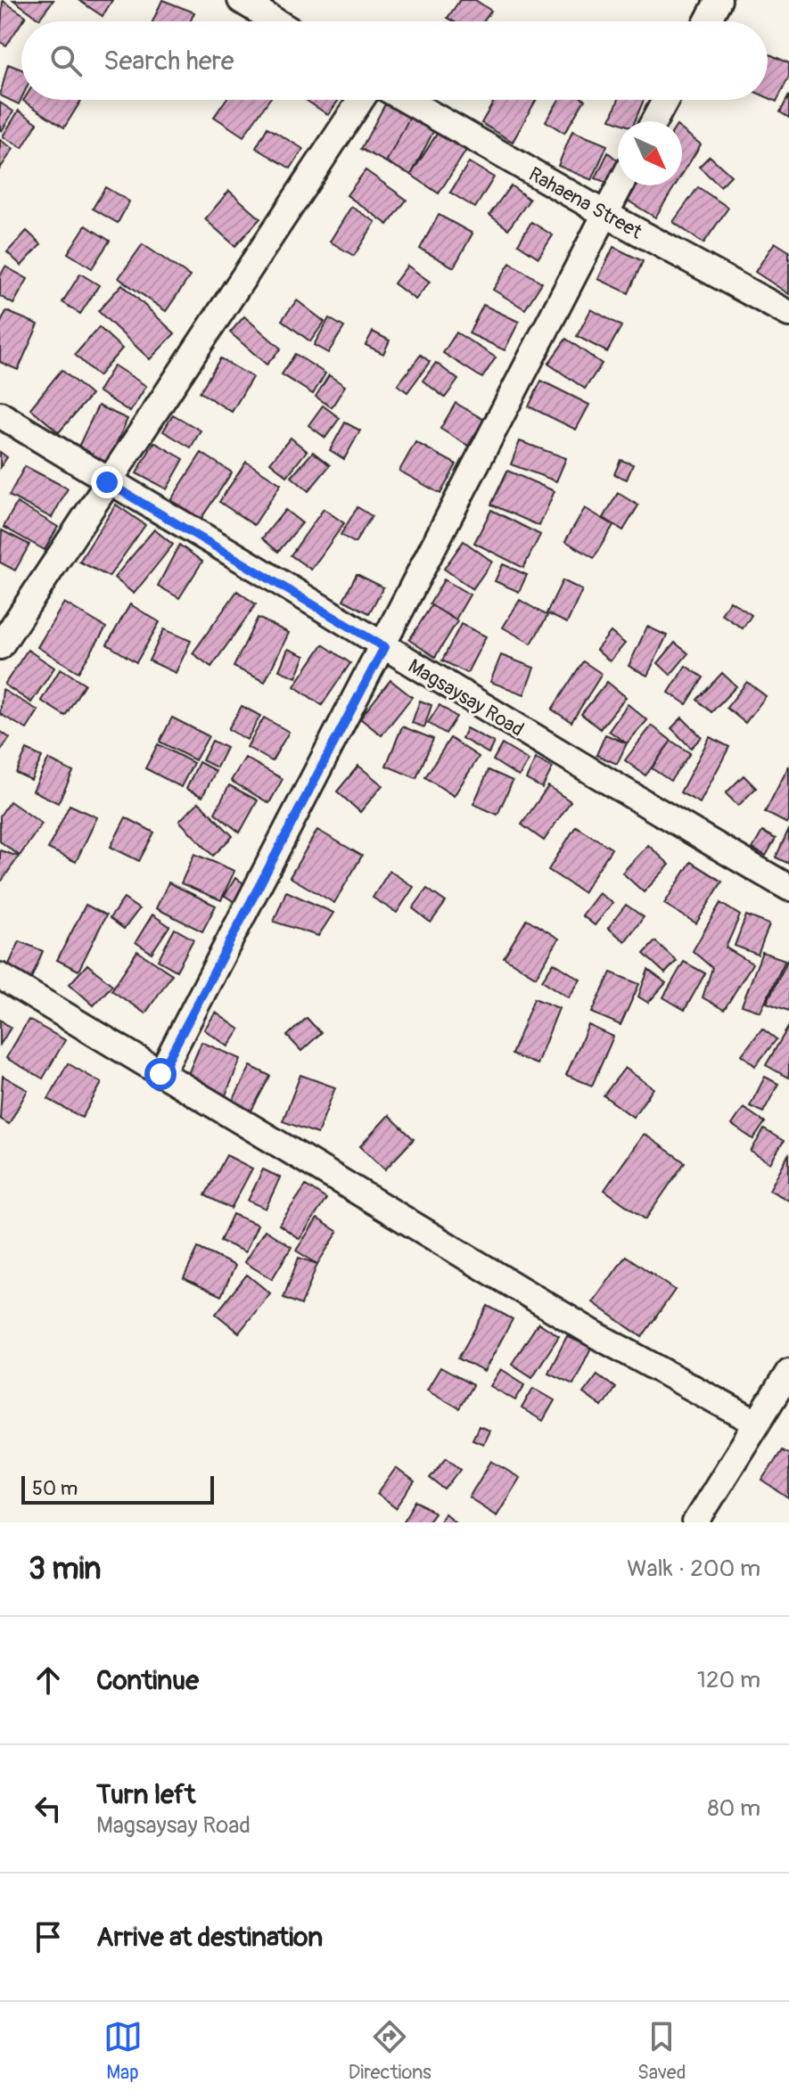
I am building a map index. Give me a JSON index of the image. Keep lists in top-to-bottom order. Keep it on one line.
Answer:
{"streets":{"street":["Rahaena Street","Magsaysay Road"]},"scale_bar":"50 m","north":"bottom right","page":{"search":"Search here","scale":"50 m","heading":["3 min","Walk · 200 m"],"list":[["Continue","120 m"],["Turn left","Magsaysay Road","80 m"],"Arrive at destination"],"nav":["Map","Directions","Saved"]}}
